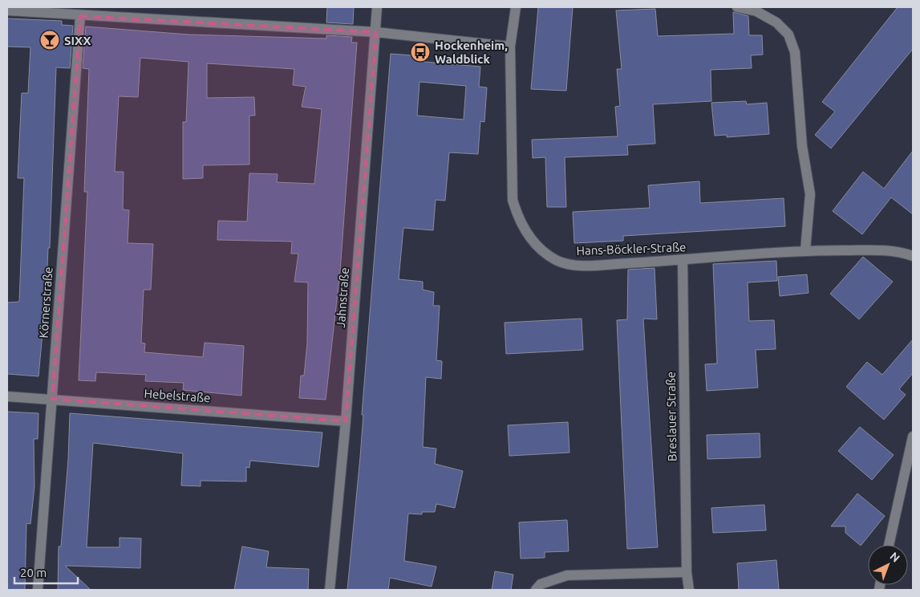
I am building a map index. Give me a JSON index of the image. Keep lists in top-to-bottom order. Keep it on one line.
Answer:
{"streets":{"street":["Hans-Böckler-Straße","Jahnstraße","Körnerstraße","Hebelstraße","Breslauer Straße"]},"crossings":[["Hans-Böckler-Straße","Breslauer Straße"],["Jahnstraße","Hebelstraße"],["Körnerstraße","Hebelstraße"]],"places":{"bar":["SIXX"],"bus stop":["Hockenheim, Waldblick"]},"scale_bar":"20 m","north":"top right"}
